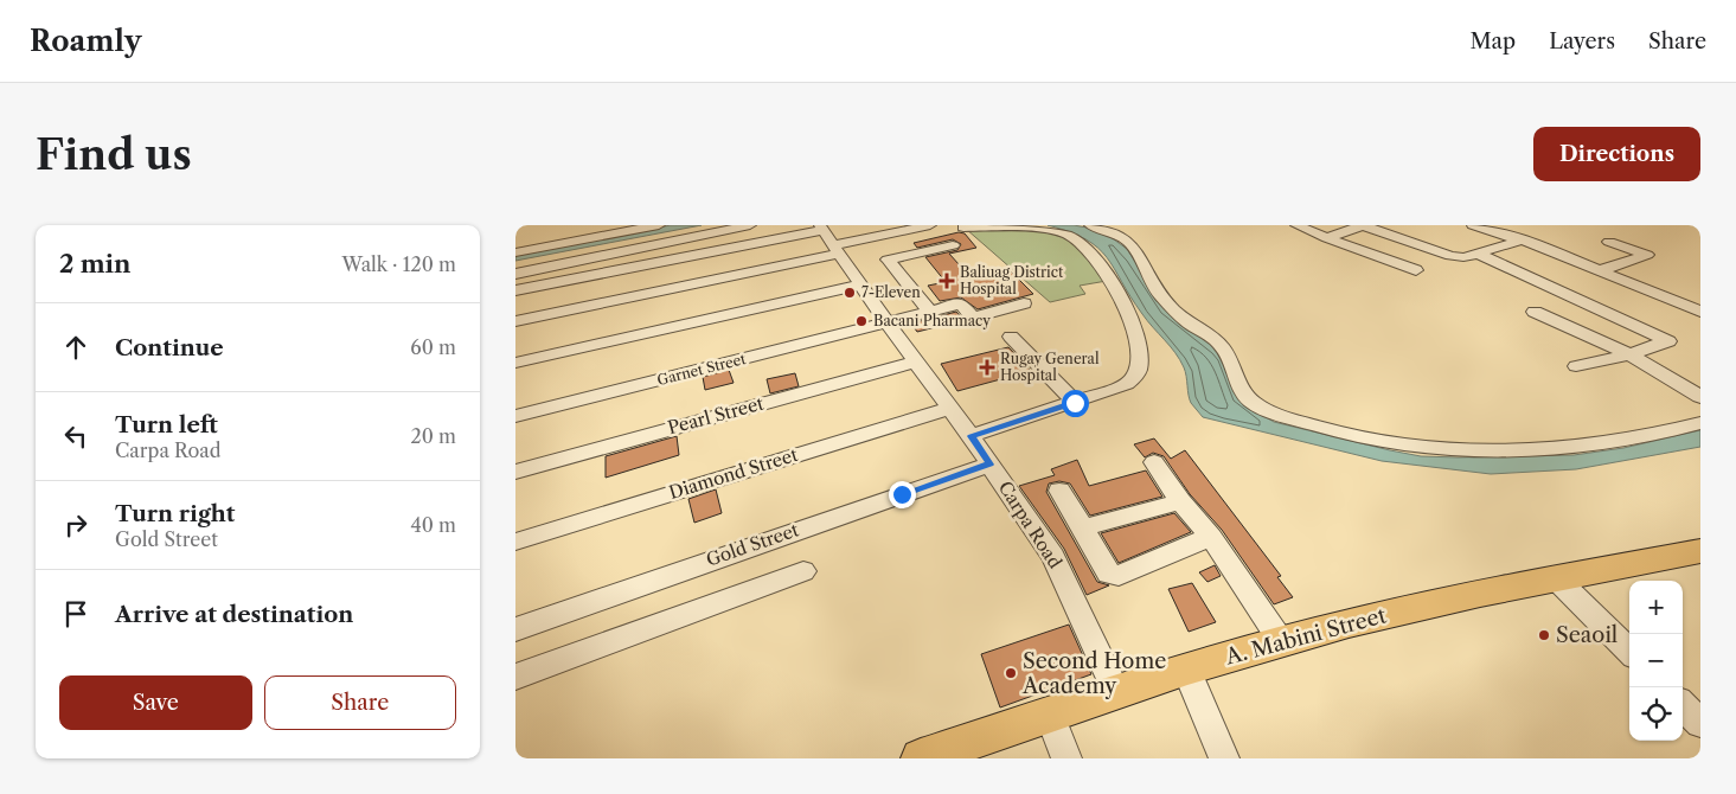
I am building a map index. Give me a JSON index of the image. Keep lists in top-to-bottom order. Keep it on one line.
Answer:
{"streets":{"main road":["A. Mabini Street"],"street":["Garnet Street","Pearl Street","Diamond Street","Carpa Road","Gold Street"]},"crossings":[["Garnet Street","Carpa Road"],["Pearl Street","Carpa Road"],["Diamond Street","Carpa Road"],["Carpa Road","Gold Street"],["Carpa Road","A. Mabini Street"]],"places":{"health":["Baliuag District Hospital","Rugay General Hospital"],"other":["7-Eleven","Bacani Pharmacy","Seaoil","Second Home Academy"]},"page":{"header":"Roamly","nav":["Map","Layers","Share"],"buttons":["Directions",["Save","Share"]],"title":"Find us","heading":["2 min","Walk · 120 m"],"list":[["Continue","60 m"],["Turn left","Carpa Road","20 m"],["Turn right","Gold Street","40 m"],"Arrive at destination"],"map_buttons":["+","−"]}}
